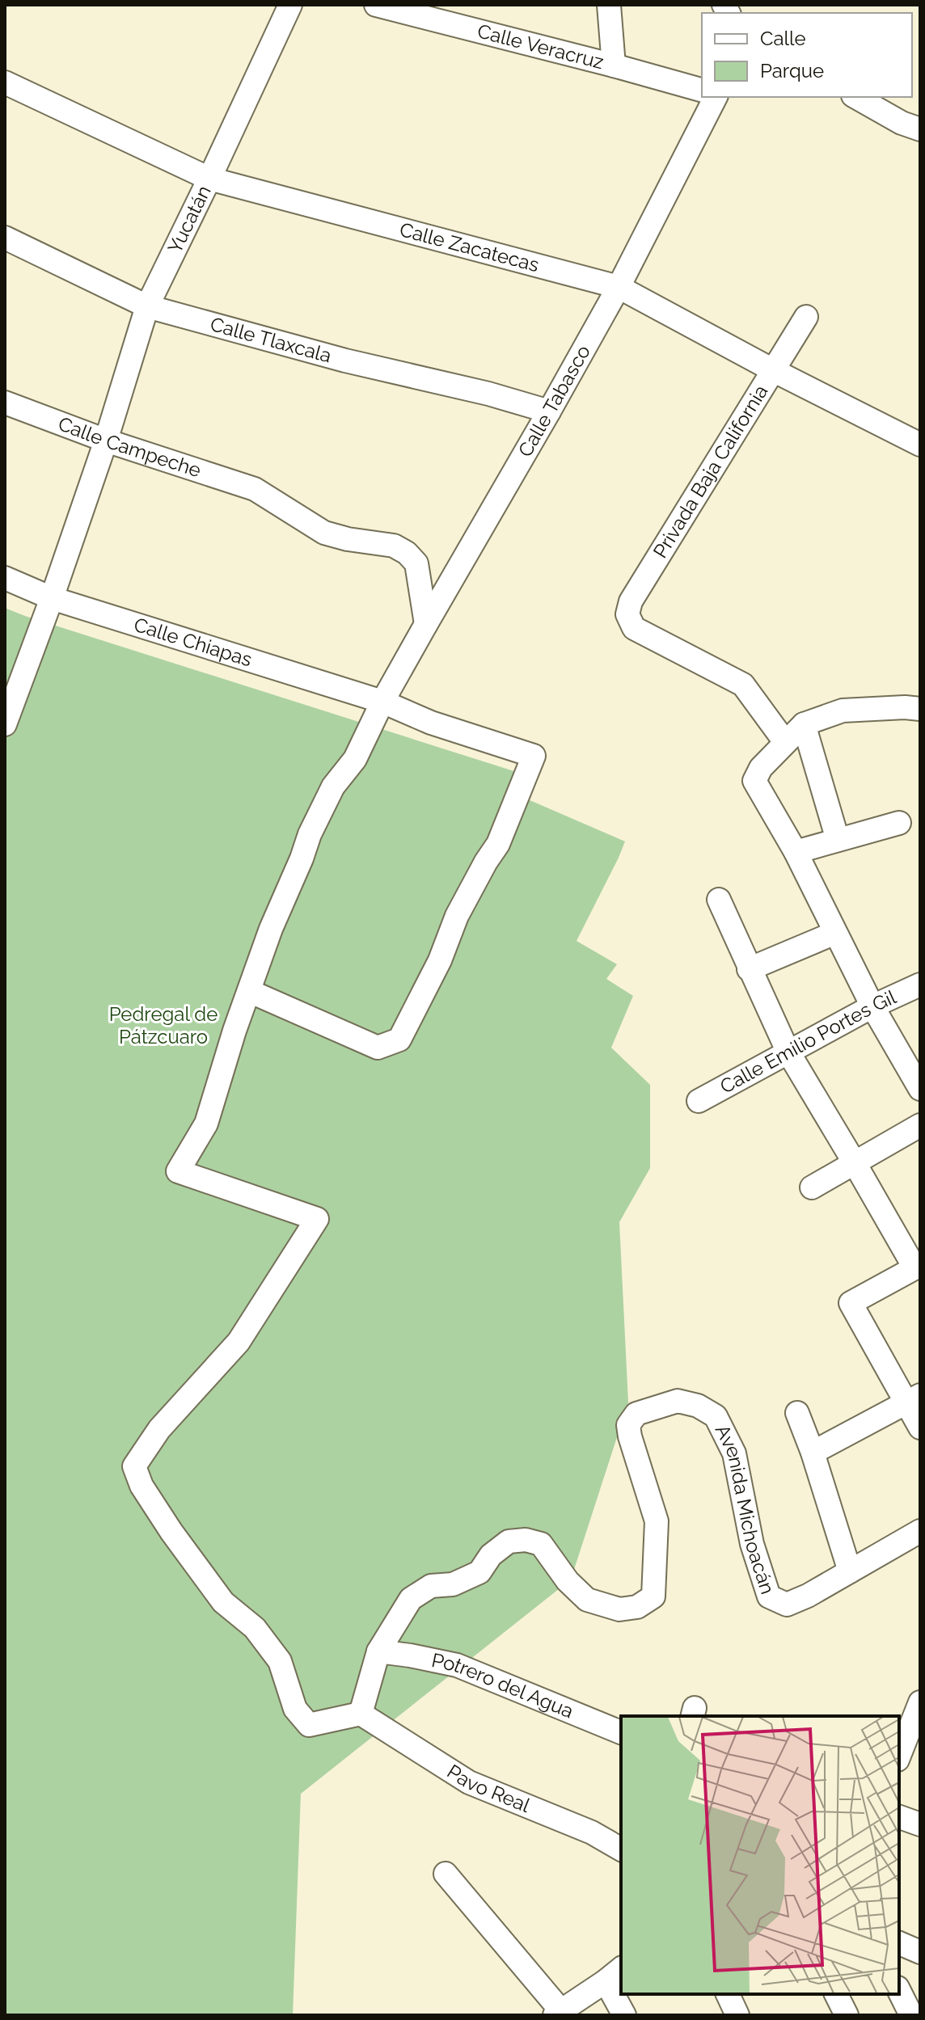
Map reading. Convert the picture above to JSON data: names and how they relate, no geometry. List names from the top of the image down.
{
  "streets": {
    "street": [
      "Calle Veracruz",
      "Yucatán",
      "Calle Zacatecas",
      "Calle Tlaxcala",
      "Calle Tabasco",
      "Calle Campeche",
      "Privada Baja California",
      "Calle Chiapas",
      "Calle Emilio Portes Gil",
      "Avenida Michoacán",
      "Potrero del Agua",
      "Pavo Real"
    ]
  },
  "crossings": [
    ["Yucatán", "Calle Zacatecas"],
    ["Yucatán", "Calle Tlaxcala"],
    ["Yucatán", "Calle Campeche"],
    ["Yucatán", "Calle Chiapas"],
    ["Calle Zacatecas", "Calle Tabasco"],
    ["Calle Zacatecas", "Privada Baja California"],
    ["Calle Tlaxcala", "Calle Tabasco"],
    ["Calle Tabasco", "Calle Campeche"],
    ["Calle Tabasco", "Calle Chiapas"],
    ["Calle Tabasco", "Pavo Real"],
    ["Avenida Michoacán", "Potrero del Agua"]
  ],
  "parks": ["Pedregal de Pátzcuaro"],
  "legend": ["Calle", "Parque"]
}
